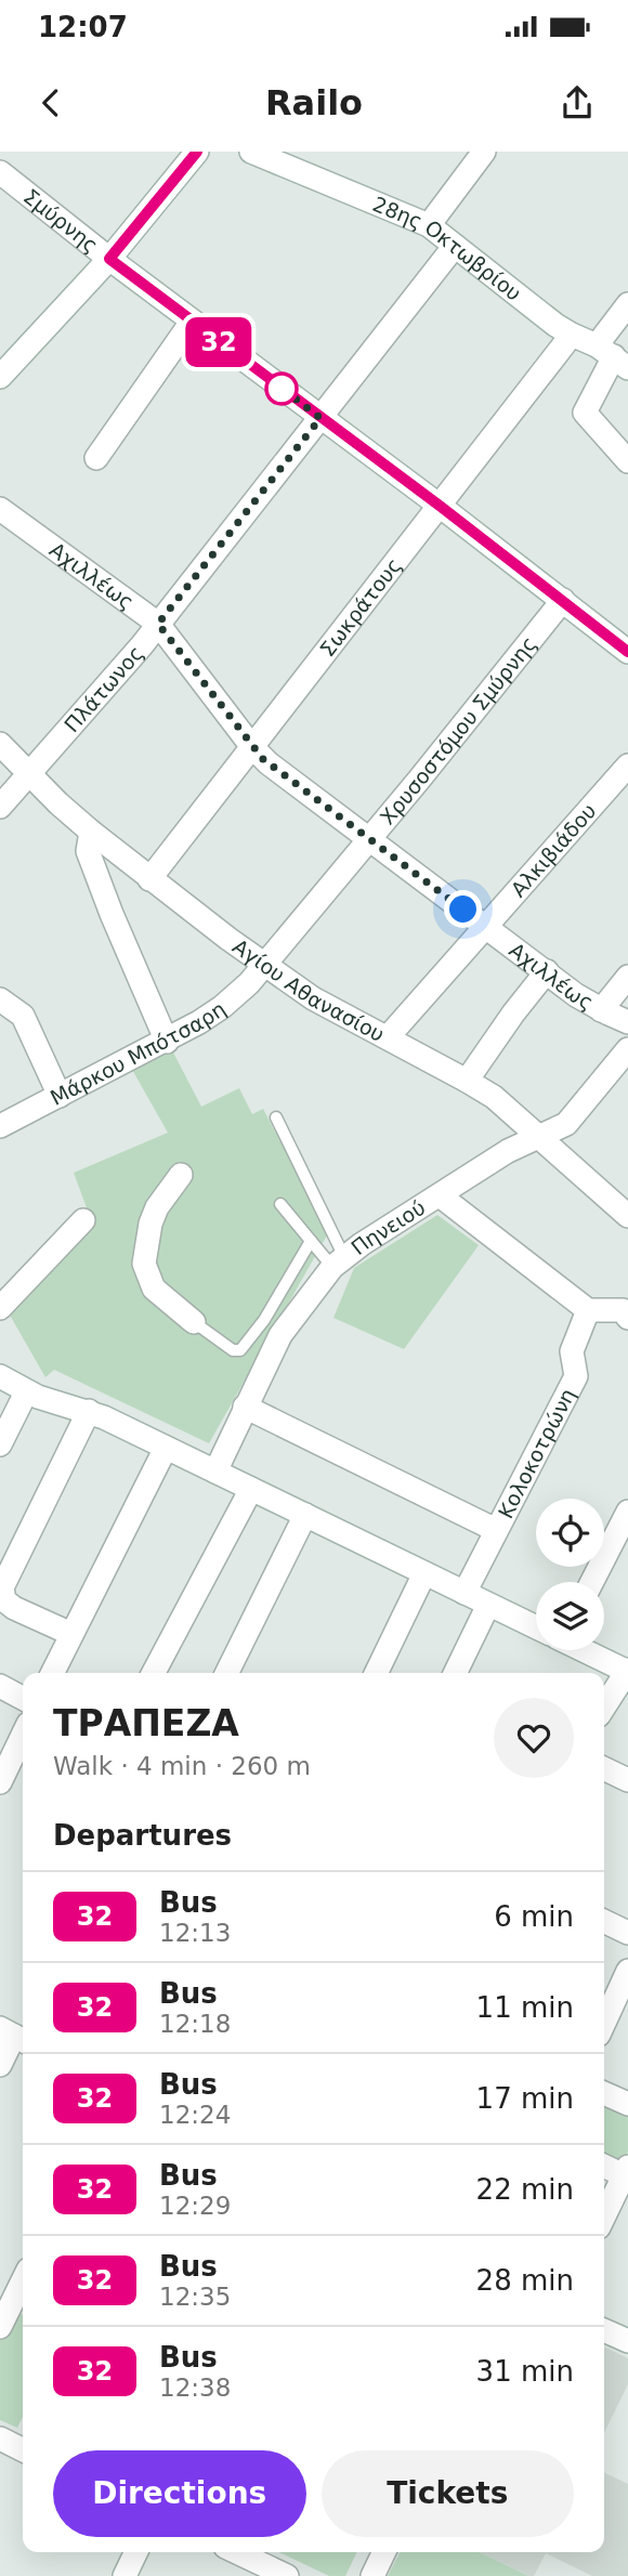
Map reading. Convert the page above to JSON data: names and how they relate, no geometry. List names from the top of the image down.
{
  "streets": {
    "street": [
      "Σμύρνης",
      "28ης Οκτωβρίου",
      "Αχιλλέως",
      "Σωκράτους",
      "Πλάτωνος",
      "Χρυσοστόμου Σμύρνης",
      "Αλκιβιάδου",
      "Αγίου Αθανασίου",
      "Μάρκου Μπότσαρη",
      "Πηνειού",
      "Κολοκοτρώνη"
    ]
  },
  "crossings": [
    ["Σμύρνης", "Σωκράτους"],
    ["Σμύρνης", "Πλάτωνος"],
    ["Σμύρνης", "Χρυσοστόμου Σμύρνης"],
    ["28ης Οκτωβρίου", "Σωκράτους"],
    ["28ης Οκτωβρίου", "Πλάτωνος"],
    ["Αχιλλέως", "Σωκράτους"],
    ["Αχιλλέως", "Πλάτωνος"],
    ["Αχιλλέως", "Χρυσοστόμου Σμύρνης"],
    ["Αχιλλέως", "Αλκιβιάδου"],
    ["Σωκράτους", "Αγίου Αθανασίου"],
    ["Πλάτωνος", "Αγίου Αθανασίου"],
    ["Χρυσοστόμου Σμύρνης", "Αγίου Αθανασίου"],
    ["Χρυσοστόμου Σμύρνης", "Μάρκου Μπότσαρη"],
    ["Αλκιβιάδου", "Αγίου Αθανασίου"],
    ["Αγίου Αθανασίου", "Μάρκου Μπότσαρη"],
    ["Αγίου Αθανασίου", "Πηνειού"]
  ],
  "lines": ["bus line 32"],
  "page": {
    "status": "12:07",
    "header": "Railo",
    "on_map": "32",
    "heading": [
      ["ΤΡΑΠΕΖΑ", "Walk · 4 min · 260 m"],
      "Departures"
    ],
    "list": [
      {
        "mark": "32",
        "name": "Bus",
        "note": "12:13",
        "value": "6 min"
      },
      {
        "mark": "32",
        "name": "Bus",
        "note": "12:18",
        "value": "11 min"
      },
      {
        "mark": "32",
        "name": "Bus",
        "note": "12:24",
        "value": "17 min"
      },
      {
        "mark": "32",
        "name": "Bus",
        "note": "12:29",
        "value": "22 min"
      },
      {
        "mark": "32",
        "name": "Bus",
        "note": "12:35",
        "value": "28 min"
      },
      {
        "mark": "32",
        "name": "Bus",
        "note": "12:38",
        "value": "31 min"
      }
    ],
    "buttons": ["Directions", "Tickets"]
  }
}
